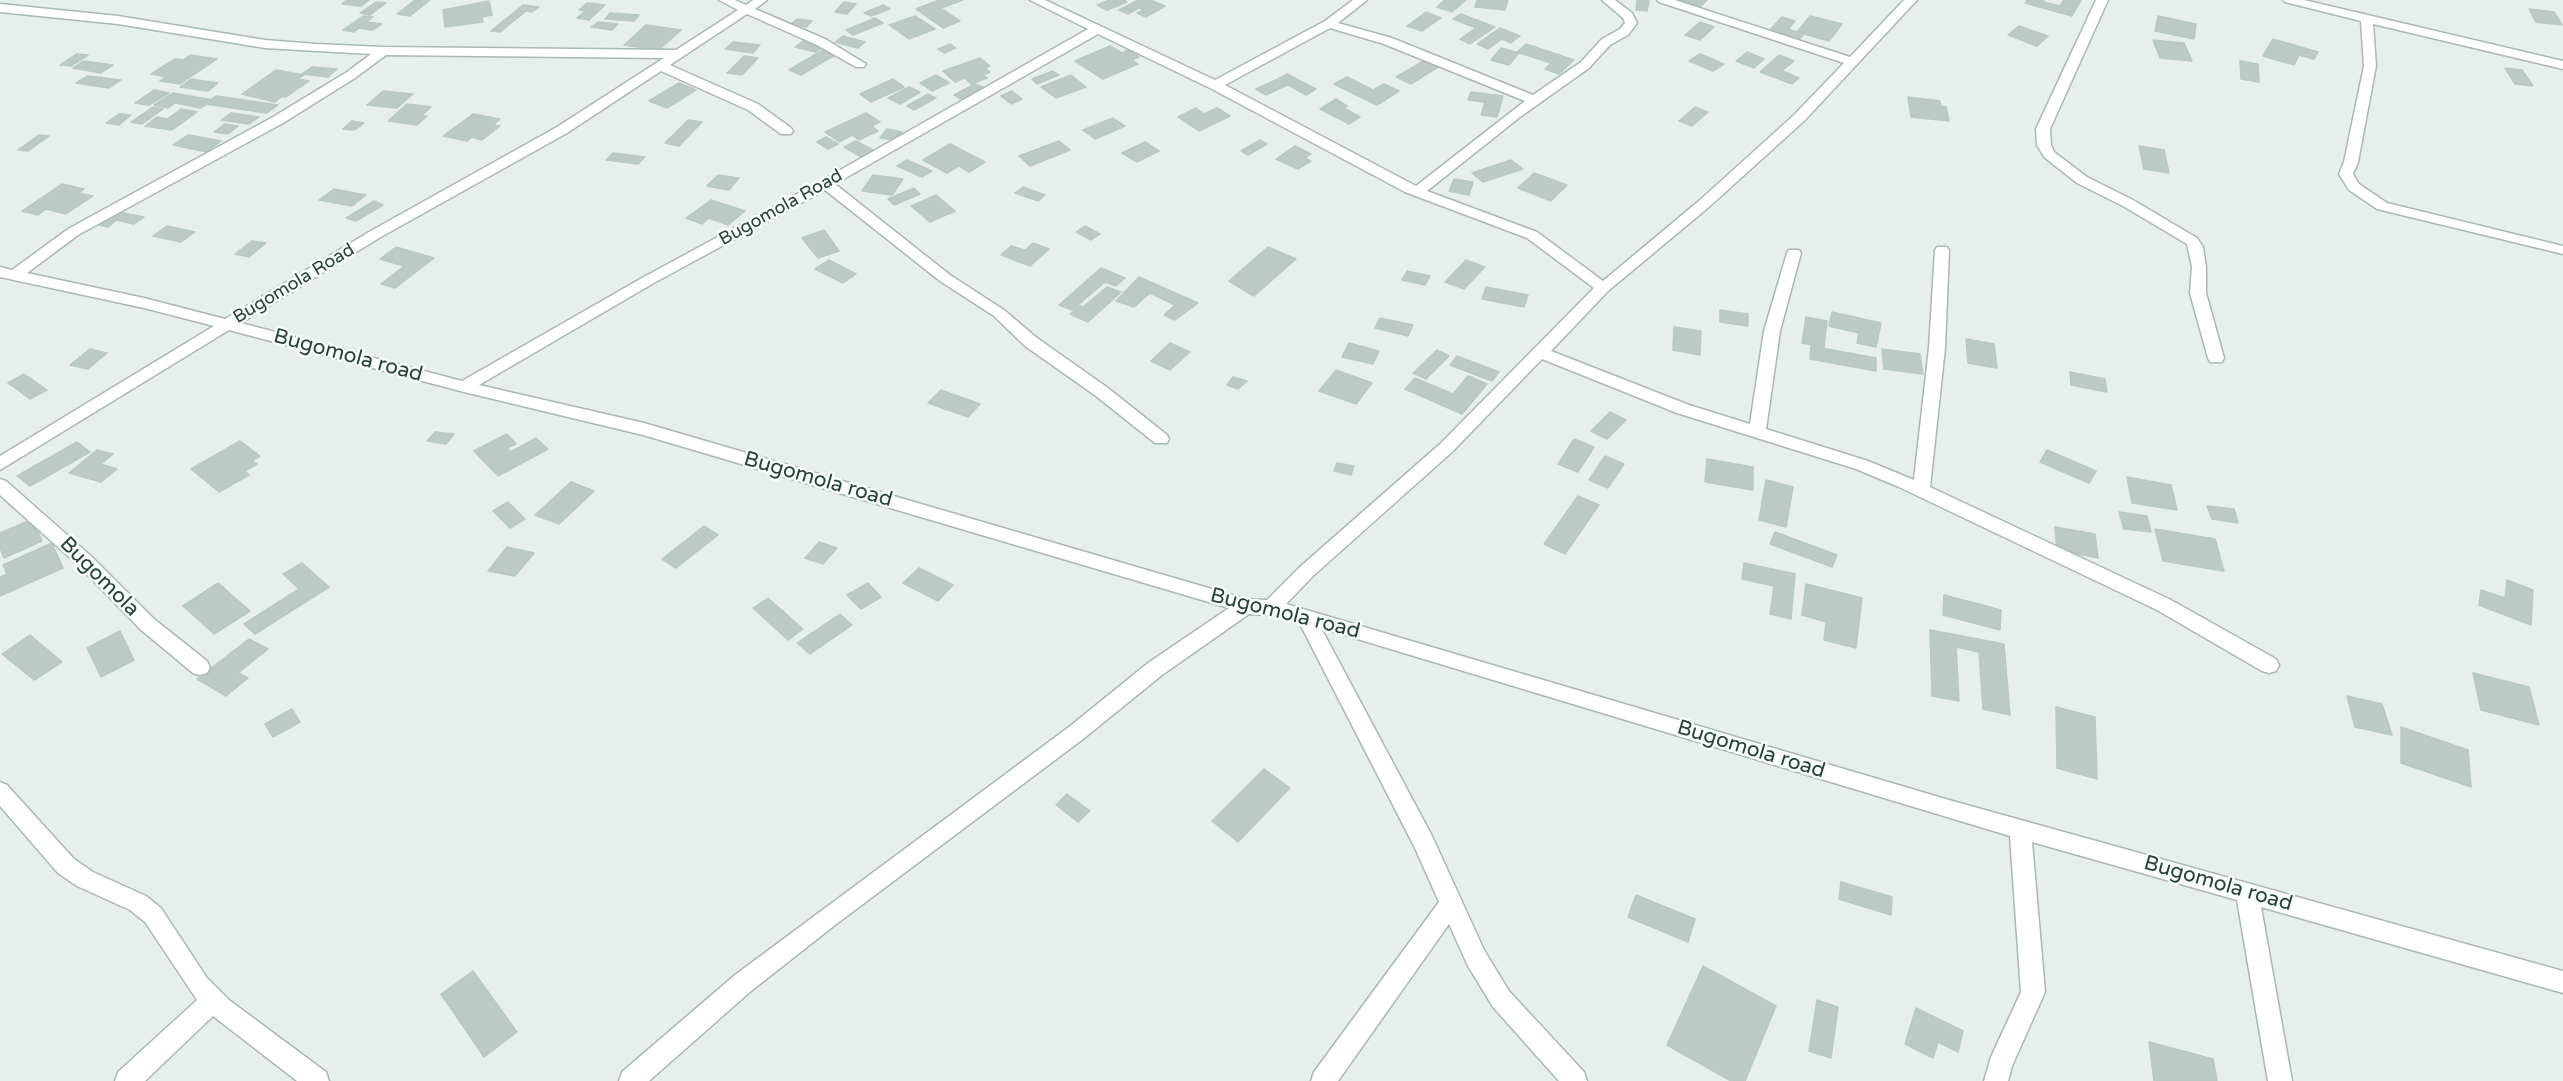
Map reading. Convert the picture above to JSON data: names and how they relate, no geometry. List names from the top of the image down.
{
  "streets": {
    "street": ["Bugomola Road", "Bugomola road", "Bugomola"]
  },
  "crossings": [
    ["Bugomola Road", "Bugomola road"]
  ]
}
